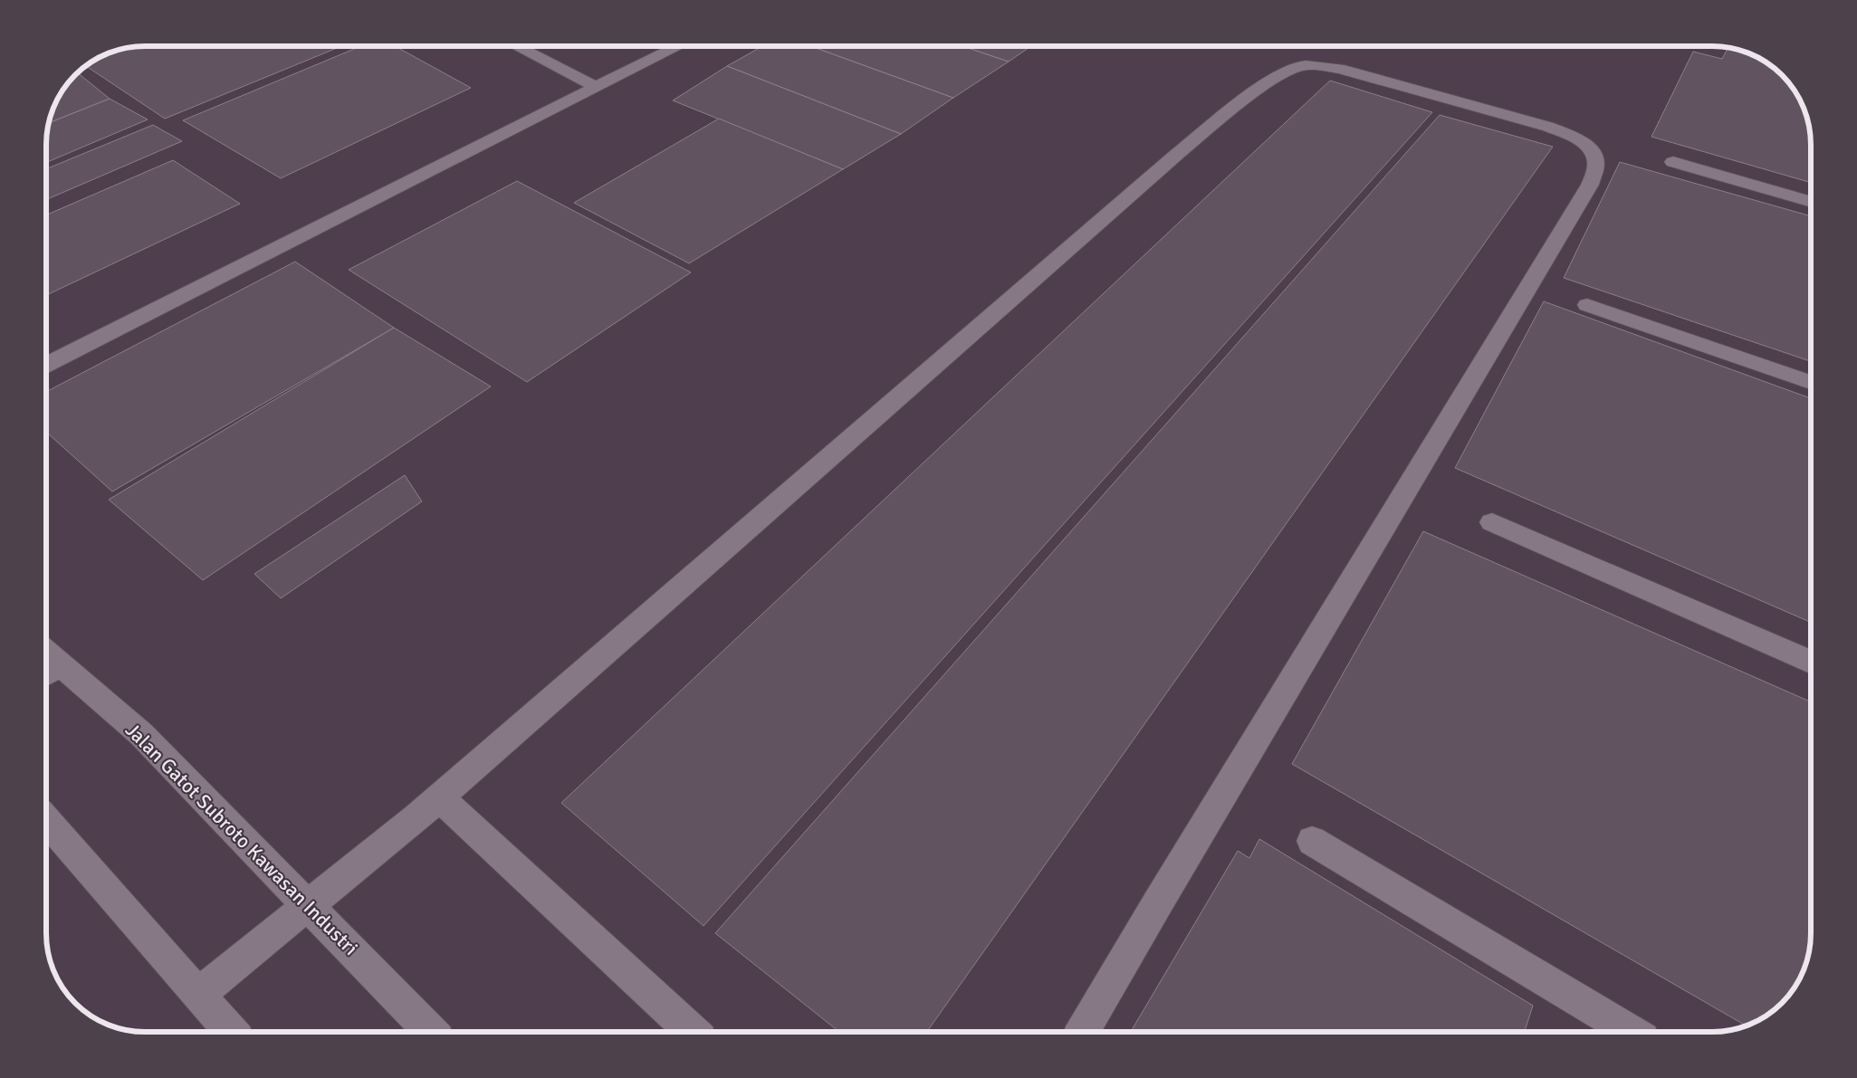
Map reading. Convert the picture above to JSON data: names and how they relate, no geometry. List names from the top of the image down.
{
  "streets": {
    "street": ["Jalan Gatot Subroto Kawasan Industri"]
  }
}
